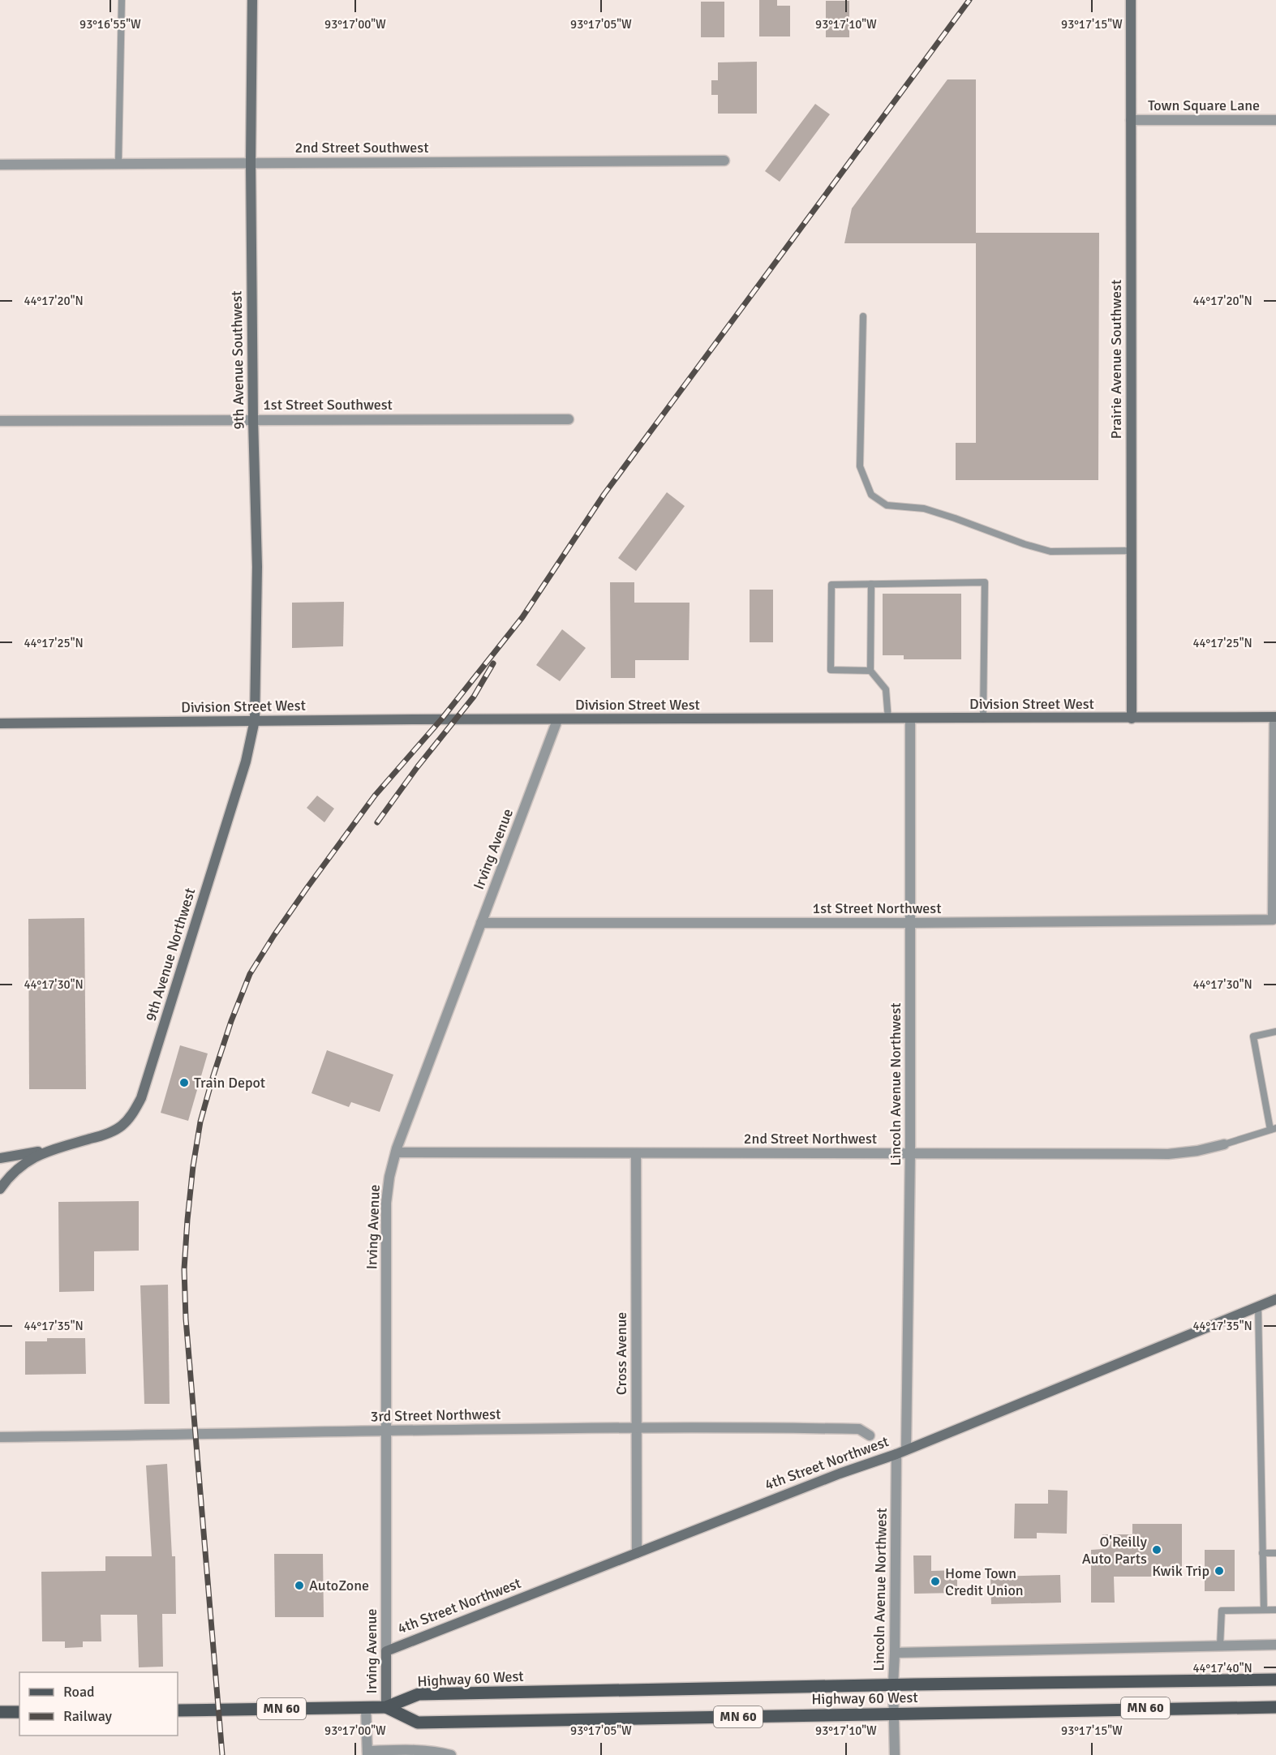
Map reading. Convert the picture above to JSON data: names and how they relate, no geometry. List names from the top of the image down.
{
  "streets": {
    "main road": ["Highway 60 West", "MN 60"],
    "street": [
      "Town Square Lane",
      "2nd Street Southwest",
      "Prairie Avenue Southwest",
      "9th Avenue Southwest",
      "1st Street Southwest",
      "Division Street West",
      "Irving Avenue",
      "1st Street Northwest",
      "9th Avenue Northwest",
      "Lincoln Avenue Northwest",
      "2nd Street Northwest",
      "Cross Avenue",
      "3rd Street Northwest",
      "4th Street Northwest"
    ]
  },
  "crossings": [
    ["Town Square Lane", "Prairie Avenue Southwest"],
    ["2nd Street Southwest", "9th Avenue Southwest"],
    ["Prairie Avenue Southwest", "Division Street West"],
    ["9th Avenue Southwest", "1st Street Southwest"],
    ["9th Avenue Southwest", "Division Street West"],
    ["9th Avenue Southwest", "9th Avenue Northwest"],
    ["Division Street West", "Irving Avenue"],
    ["Division Street West", "1st Street Northwest"],
    ["Division Street West", "9th Avenue Northwest"],
    ["Division Street West", "Lincoln Avenue Northwest"],
    ["Irving Avenue", "1st Street Northwest"],
    ["Irving Avenue", "2nd Street Northwest"],
    ["Irving Avenue", "3rd Street Northwest"],
    ["Irving Avenue", "4th Street Northwest"],
    ["Irving Avenue", "Highway 60 West"],
    ["Irving Avenue", "MN 60"],
    ["1st Street Northwest", "Lincoln Avenue Northwest"],
    ["Lincoln Avenue Northwest", "2nd Street Northwest"],
    ["Lincoln Avenue Northwest", "4th Street Northwest"],
    ["Lincoln Avenue Northwest", "Highway 60 West"],
    ["2nd Street Northwest", "Cross Avenue"],
    ["Cross Avenue", "3rd Street Northwest"],
    ["Cross Avenue", "4th Street Northwest"],
    ["Highway 60 West", "MN 60"]
  ],
  "places": [
    "Train Depot",
    "O'Reilly Auto Parts",
    "Kwik Trip",
    "Home Town Credit Union",
    "AutoZone"
  ],
  "legend": ["Road", "Railway"],
  "coordinates": [
    "93°16'55\"W",
    "93°17'00\"W",
    "93°17'05\"W",
    "93°17'10\"W",
    "93°17'15\"W",
    "44°17'20\"N",
    "44°17'25\"N",
    "44°17'30\"N",
    "44°17'35\"N",
    "44°17'40\"N"
  ]
}
